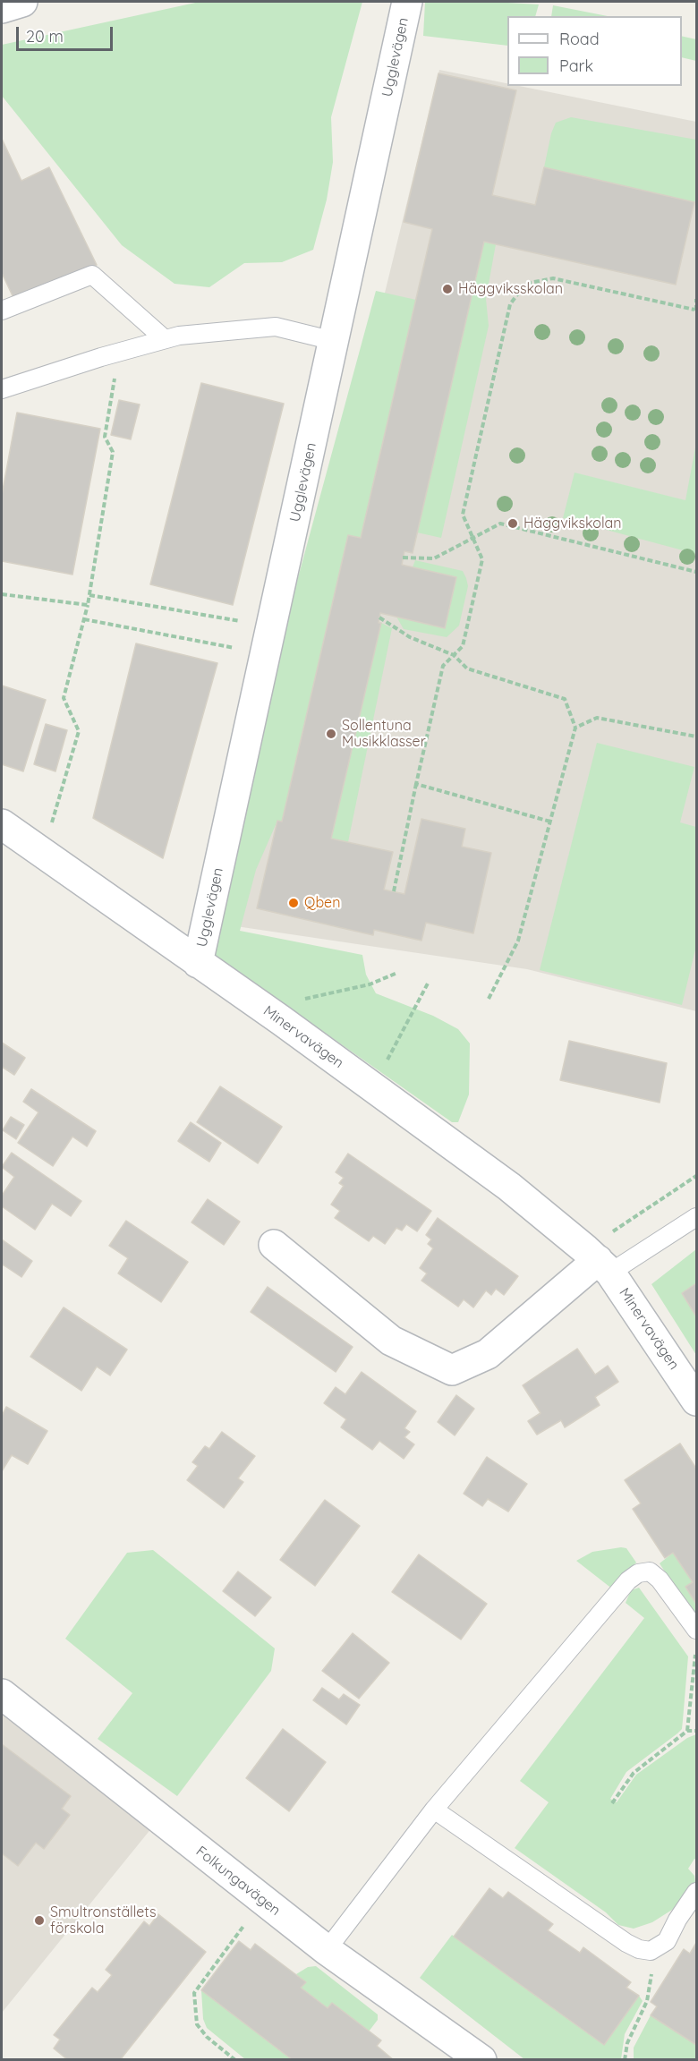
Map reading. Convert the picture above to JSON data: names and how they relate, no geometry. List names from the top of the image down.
{
  "streets": {
    "street": ["Ugglevägen", "Minervavägen", "Folkungavägen"]
  },
  "crossings": [
    ["Ugglevägen", "Minervavägen"]
  ],
  "places": [
    "Häggviksskolan",
    "Häggvikskolan",
    "Sollentuna Musikklasser",
    "Qben",
    "Smultronställets förskola"
  ],
  "legend": ["Road", "Park"],
  "scale_bar": "20 m"
}
